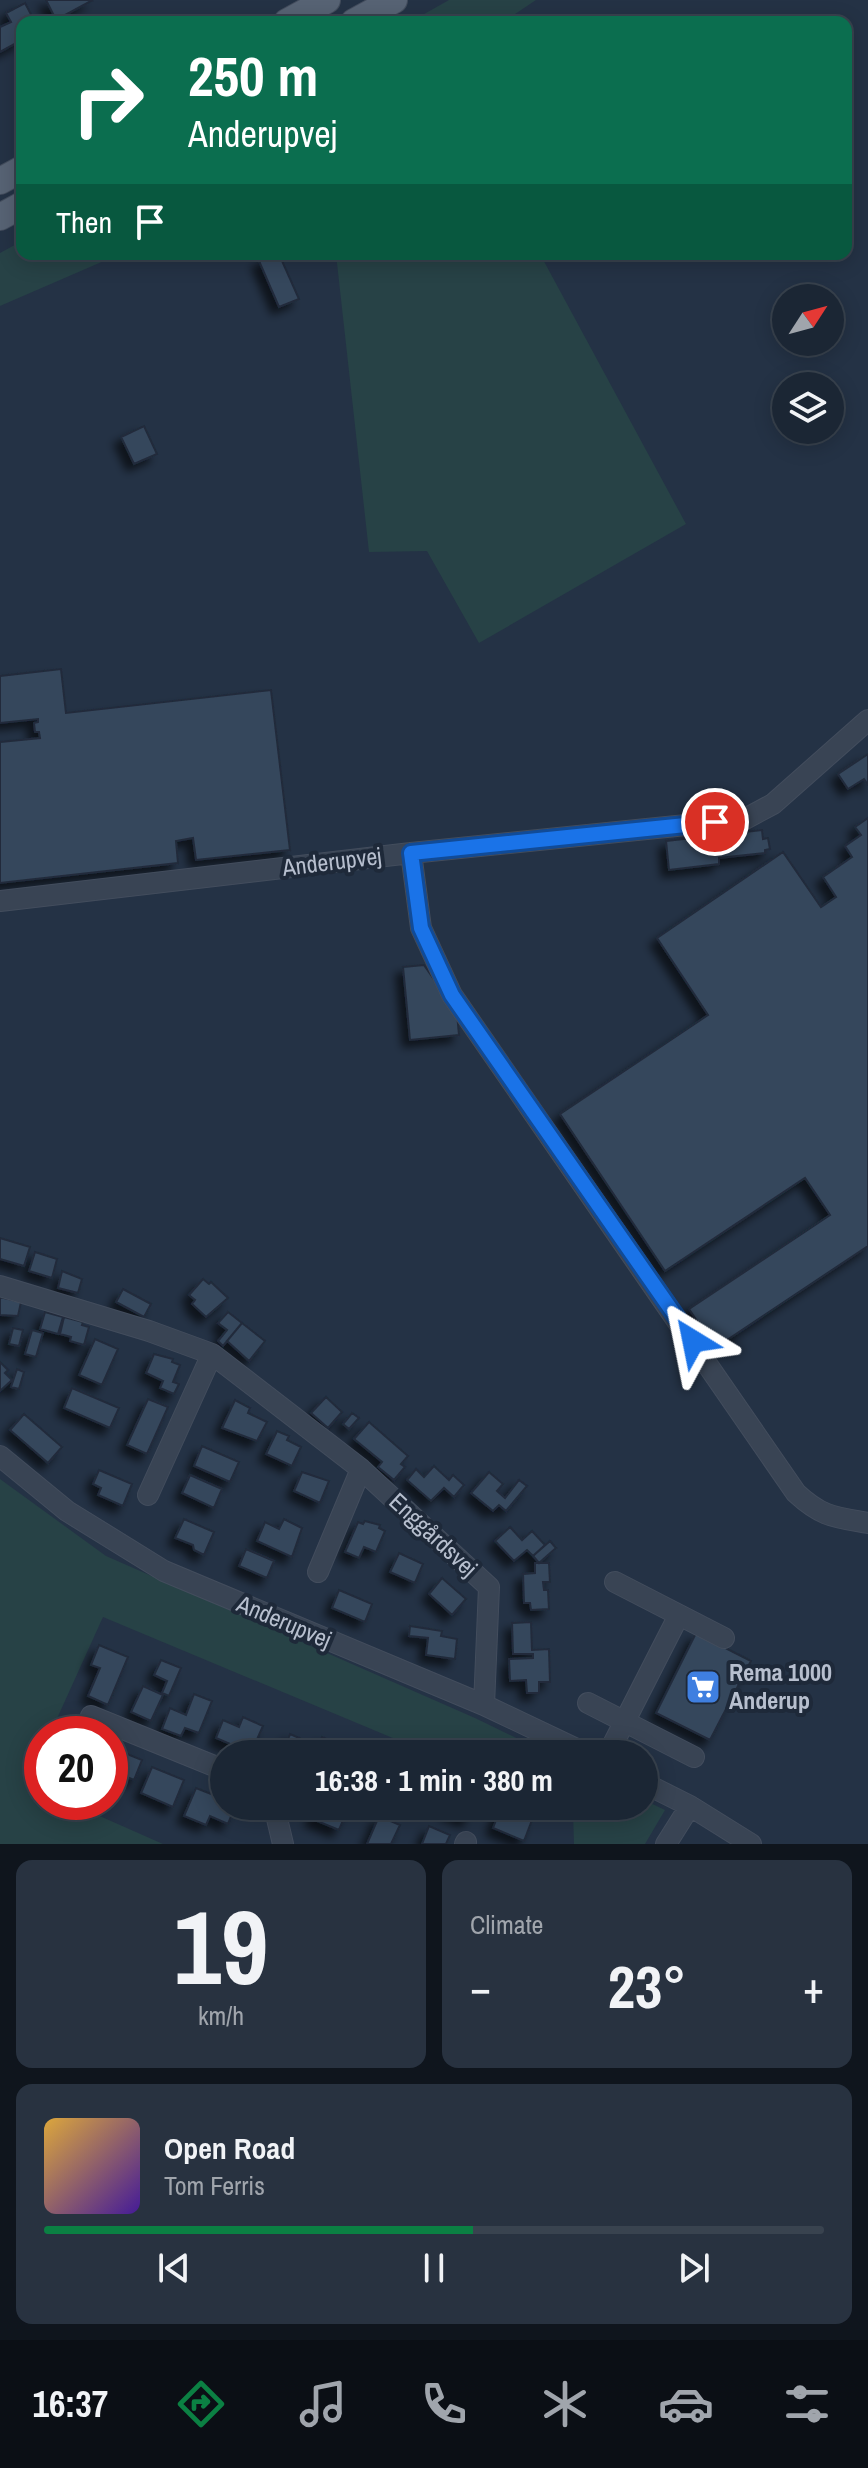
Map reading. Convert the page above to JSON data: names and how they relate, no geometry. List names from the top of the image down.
{
  "streets": {
    "street": ["Anderupvej", "Enggårdsvej"]
  },
  "crossings": [
    ["Anderupvej", "Enggårdsvej"]
  ],
  "places": {
    "supermarket": ["Rema 1000 Anderup"]
  },
  "north": "top right",
  "page": {
    "turn": ["250 m", "Anderupvej"],
    "then": "Then",
    "limit": "20",
    "trip": "16:38 · 1 min · 380 m",
    "tile": [
      ["19", "km/h"],
      "Climate"
    ],
    "heat": ["−", "23°", "+"],
    "song": ["Open Road", "Tom Ferris"],
    "tabs": "16:37"
  }
}
